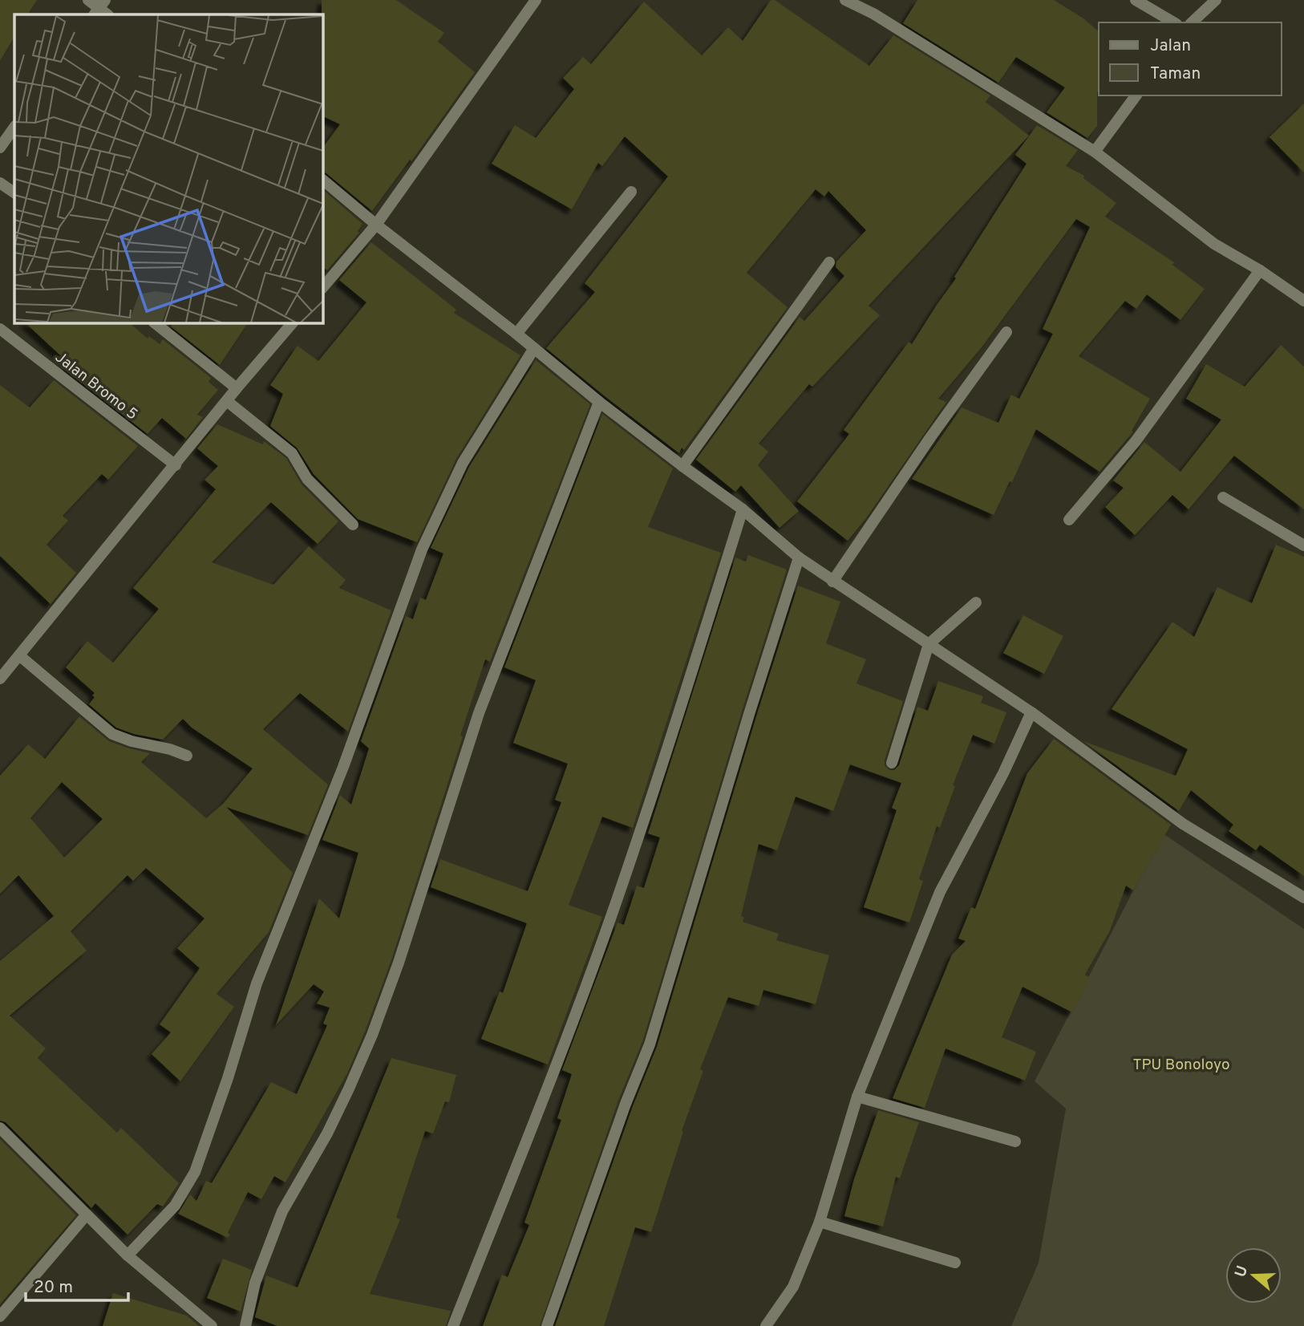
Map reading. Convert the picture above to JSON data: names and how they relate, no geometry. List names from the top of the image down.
{
  "streets": {
    "street": ["Jalan Bromo 5"]
  },
  "parks": ["TPU Bonoloyo"],
  "legend": ["Jalan", "Taman"],
  "scale_bar": "20 m",
  "north": "left"
}
